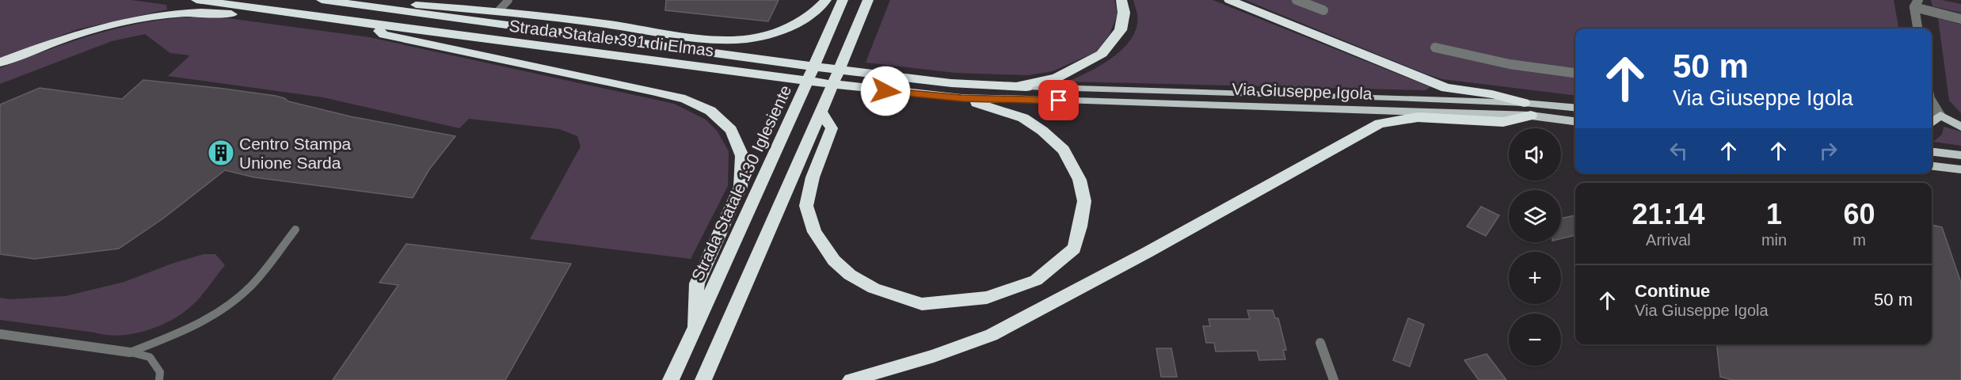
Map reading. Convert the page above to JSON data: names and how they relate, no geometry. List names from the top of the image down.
{
  "streets": {
    "highway": ["Strada Statale 391 di Elmas", "Strada Statale 130 Iglesiente"],
    "main road": ["Via Giuseppe Igola"]
  },
  "crossings": [
    ["Strada Statale 391 di Elmas", "Via Giuseppe Igola"]
  ],
  "places": {
    "building": ["Centro Stampa Unione Sarda"]
  },
  "page": {
    "turn": ["50 m", "Via Giuseppe Igola"],
    "map_buttons": ["+", "−"],
    "eta": [
      "21:14",
      "Arrival",
      "1",
      "min",
      "60",
      "m"
    ],
    "list": [
      {
        "name": "Continue",
        "note": "Via Giuseppe Igola",
        "value": "50 m"
      }
    ]
  }
}
